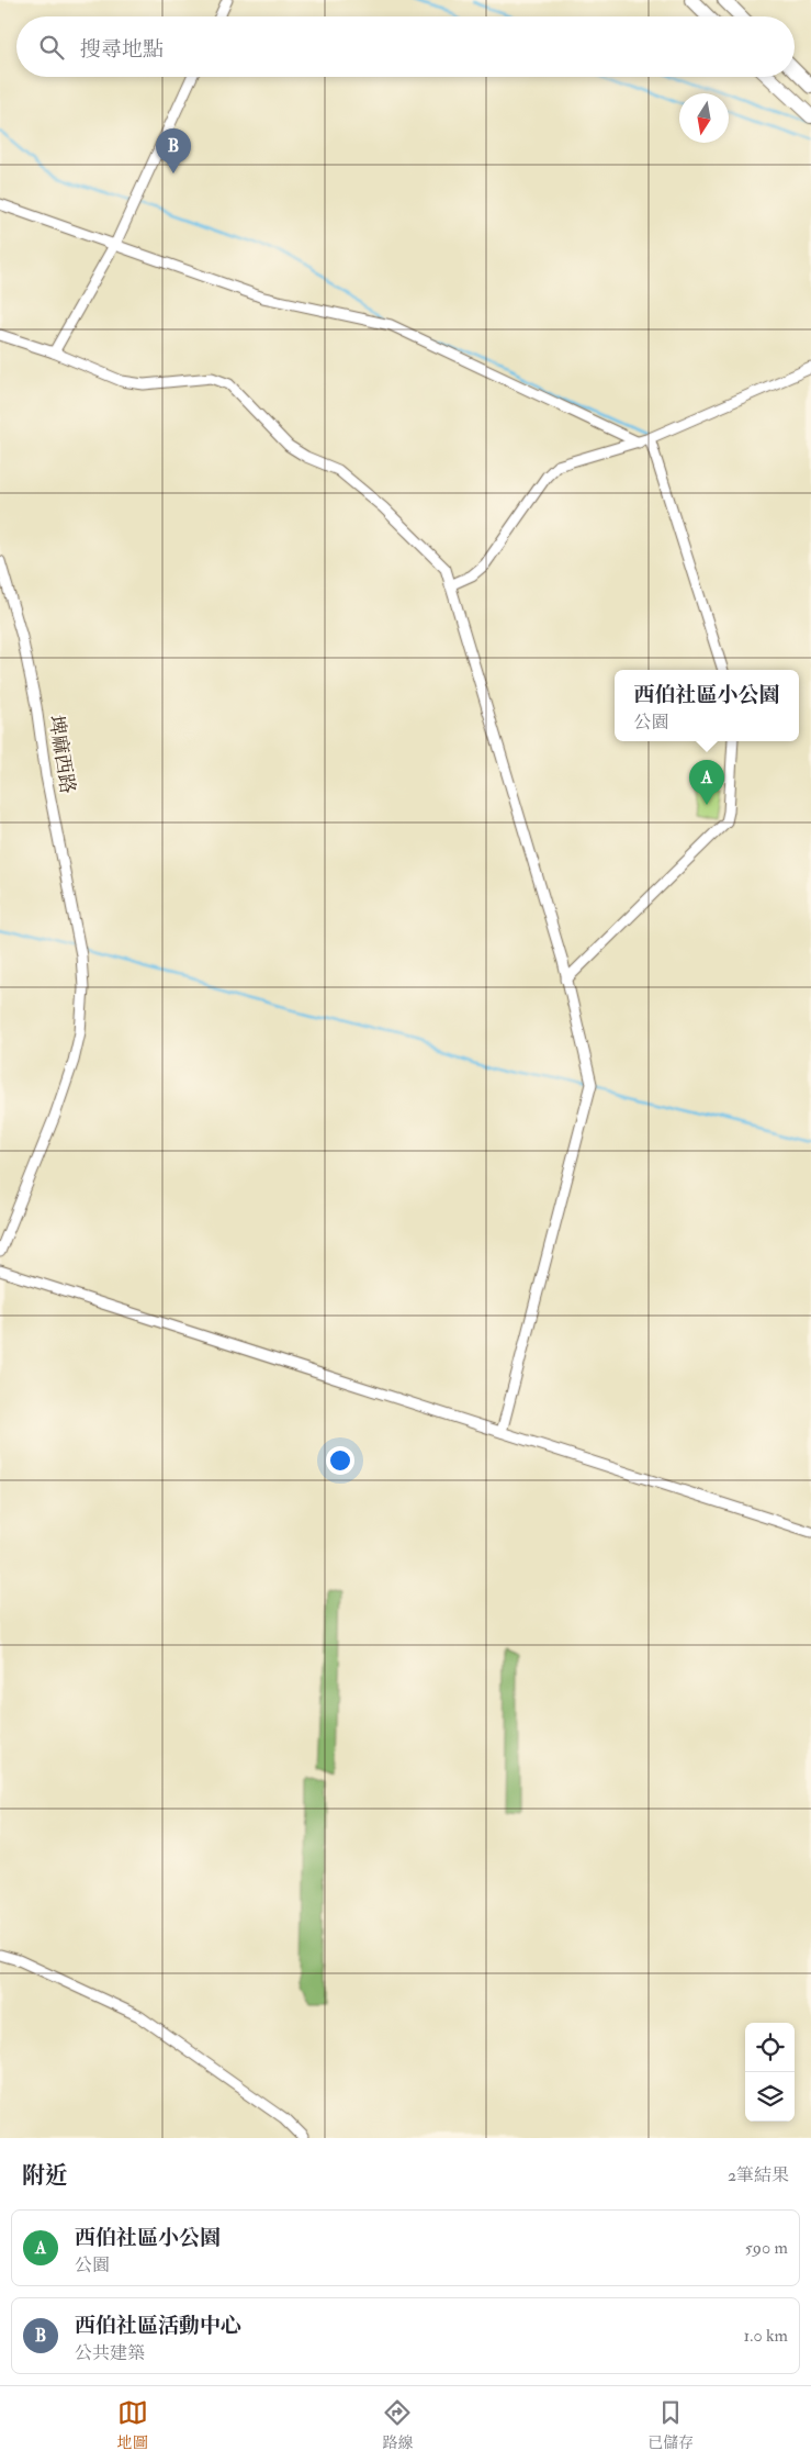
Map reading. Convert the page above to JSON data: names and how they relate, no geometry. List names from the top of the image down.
{
  "streets": {
    "street": ["埤麻西路"]
  },
  "north": "bottom",
  "page": {
    "search": "搜尋地點",
    "pins": ["B", "A"],
    "popup": ["西伯社區小公園", "公園"],
    "heading": ["附近", "2筆結果"],
    "list": [
      {
        "mark": "A",
        "name": "西伯社區小公園",
        "note": "公園",
        "value": "590 m"
      },
      {
        "mark": "B",
        "name": "西伯社區活動中心",
        "note": "公共建築",
        "value": "1.0 km"
      }
    ],
    "nav": ["地圖", "路線", "已儲存"]
  }
}
